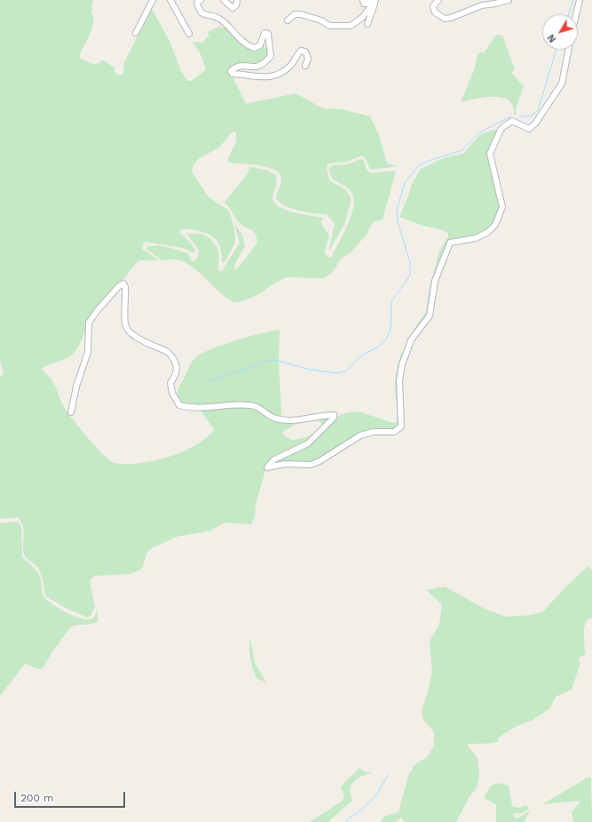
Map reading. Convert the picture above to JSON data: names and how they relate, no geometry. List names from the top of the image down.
{
  "scale_bar": "200 m",
  "north": "bottom left"
}
